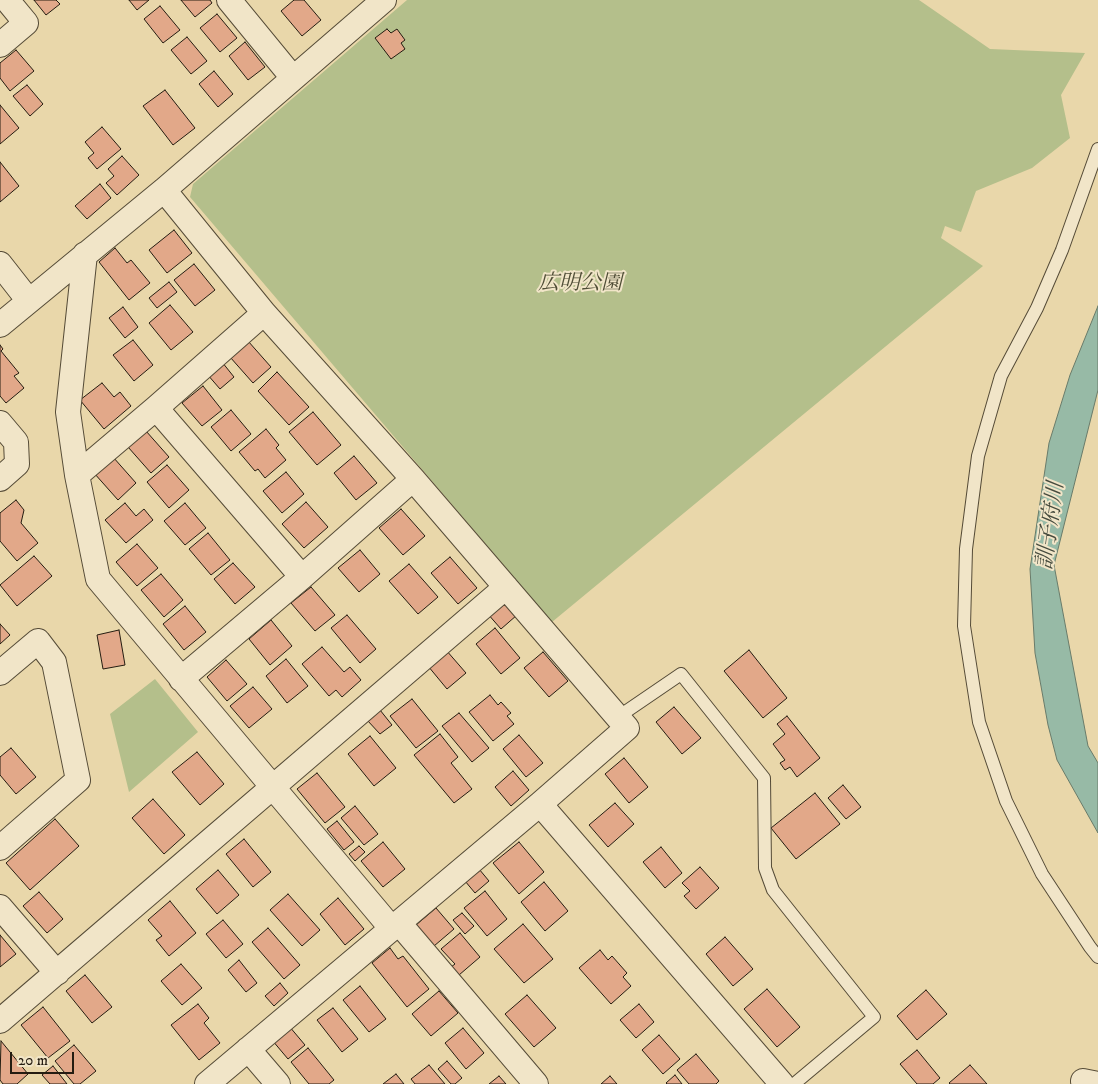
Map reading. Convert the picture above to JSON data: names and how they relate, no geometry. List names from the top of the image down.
{
  "water": ["訓子府川"],
  "parks": ["広明公園"],
  "scale_bar": "20 m"
}
